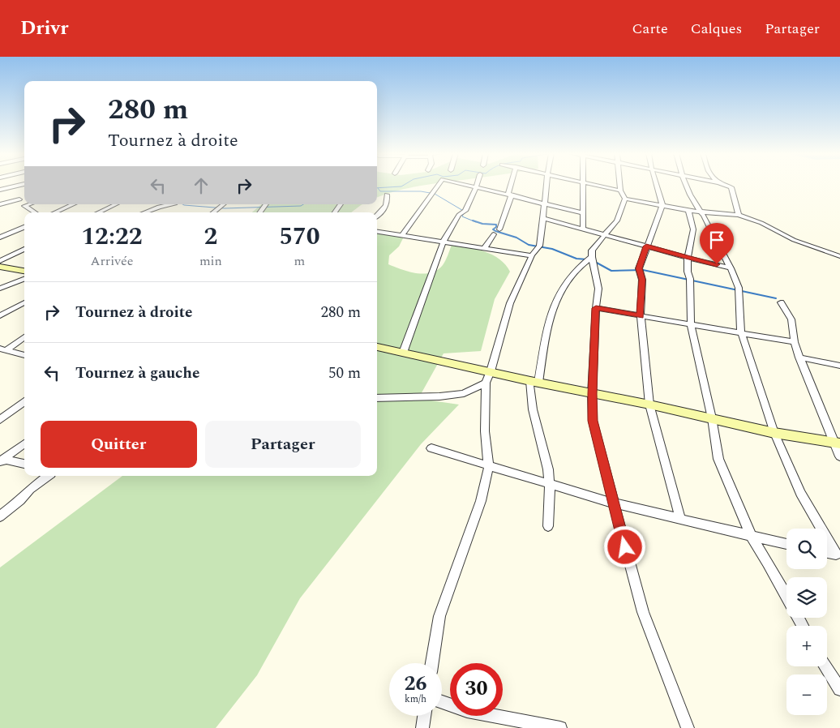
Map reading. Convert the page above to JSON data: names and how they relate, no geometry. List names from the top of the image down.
{
  "page": {
    "header": "Drivr",
    "nav": ["Carte", "Calques", "Partager"],
    "turn": ["280 m", "Tournez à droite"],
    "eta": [
      "12:22",
      "Arrivée",
      "2",
      "min",
      "570",
      "m"
    ],
    "list": [
      {
        "name": "Tournez à droite",
        "value": "280 m"
      },
      {
        "name": "Tournez à gauche",
        "value": "50 m"
      }
    ],
    "buttons": ["Quitter", "Partager"],
    "map_buttons": ["+", "−"],
    "speed": "26 km/h",
    "limit": "30"
  }
}
